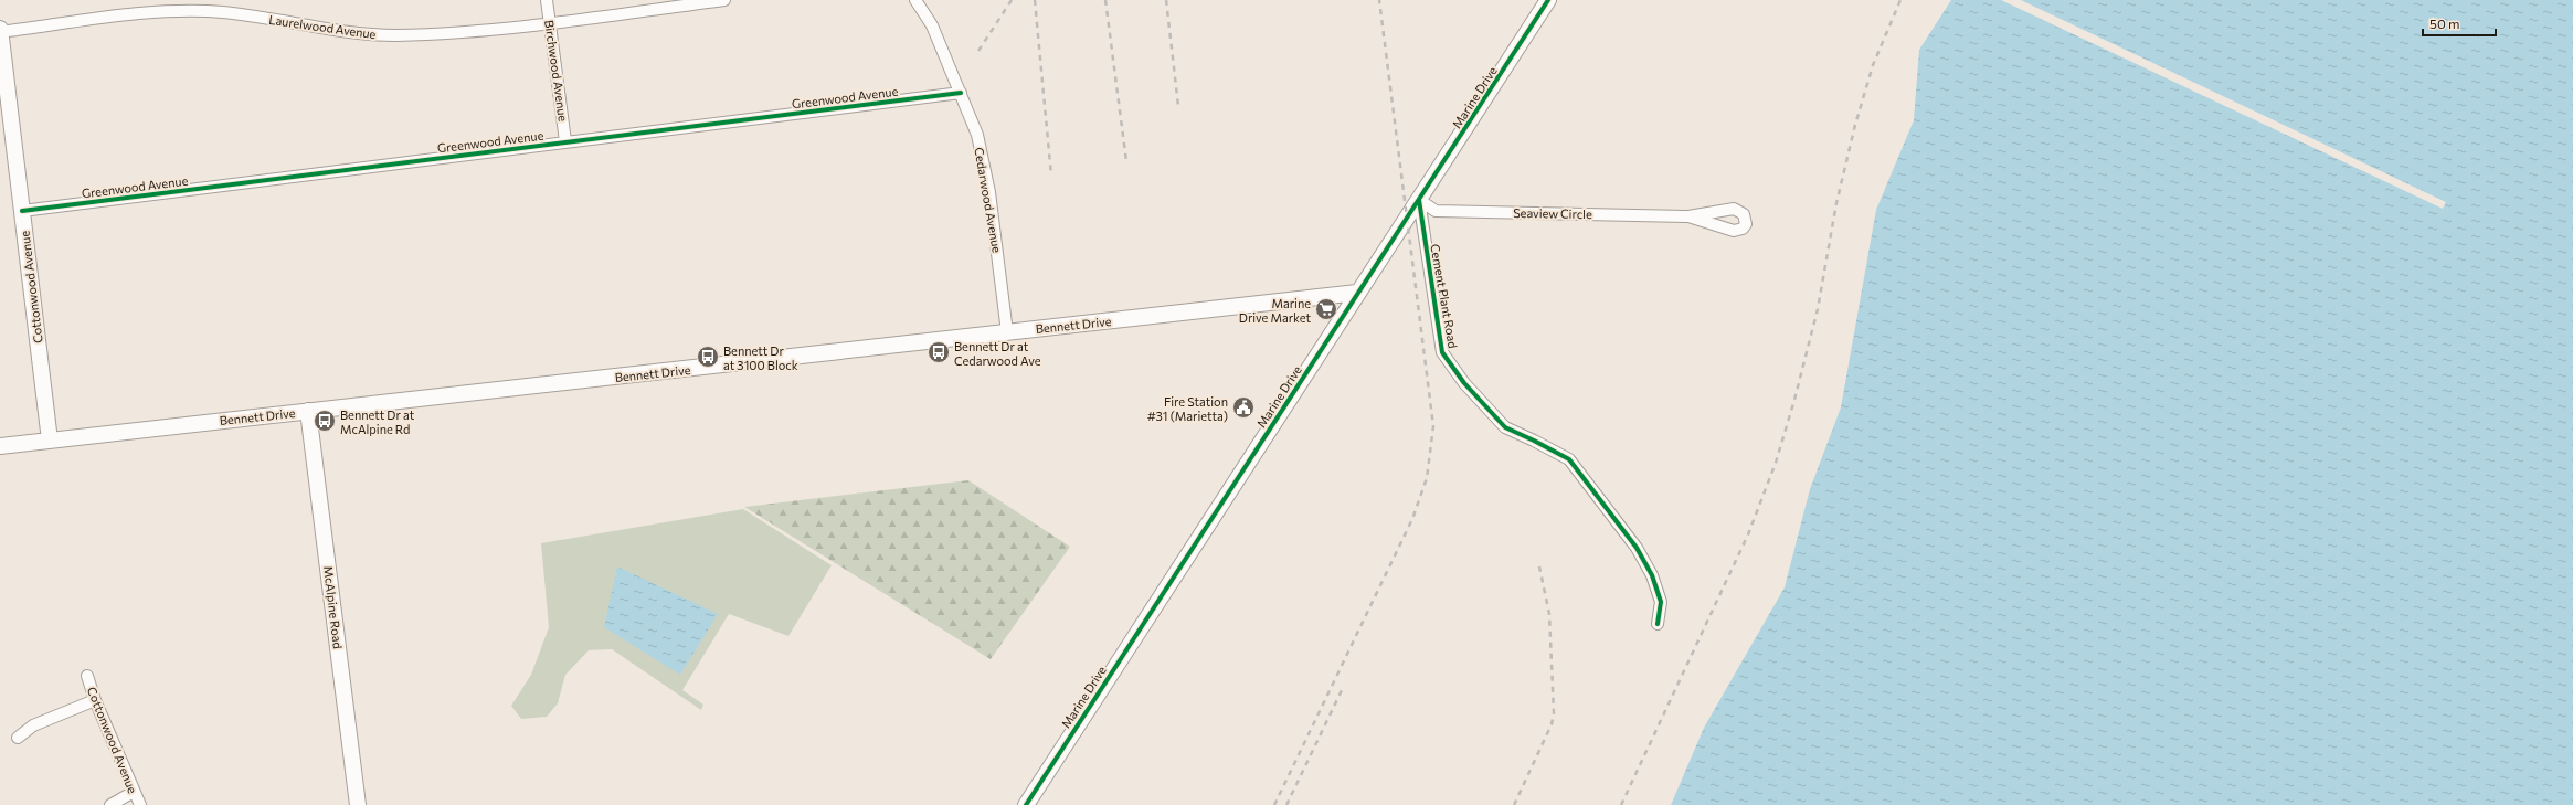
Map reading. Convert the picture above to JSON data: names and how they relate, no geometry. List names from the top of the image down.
{
  "streets": {
    "main road": [
      "Marine Drive",
      "Cottonwood Avenue",
      "Bennett Drive",
      "McAlpine Road"
    ],
    "street": [
      "Laurelwood Avenue",
      "Birchwood Avenue",
      "Greenwood Avenue",
      "Cedarwood Avenue",
      "Seaview Circle",
      "Cement Plant Road"
    ]
  },
  "crossings": [
    ["Laurelwood Avenue", "Birchwood Avenue"],
    ["Laurelwood Avenue", "Cottonwood Avenue"],
    ["Birchwood Avenue", "Greenwood Avenue"],
    ["Greenwood Avenue", "Cedarwood Avenue"],
    ["Greenwood Avenue", "Cottonwood Avenue"],
    ["Marine Drive", "Seaview Circle"],
    ["Marine Drive", "Cement Plant Road"],
    ["Marine Drive", "Bennett Drive"],
    ["Cedarwood Avenue", "Bennett Drive"],
    ["Seaview Circle", "Cement Plant Road"],
    ["Cottonwood Avenue", "Bennett Drive"],
    ["Bennett Drive", "McAlpine Road"]
  ],
  "places": {
    "supermarket": ["Marine Drive Market"],
    "bus stop": ["Bennett Dr at Cedarwood Ave", "Bennett Dr at 3100 Block", "Bennett Dr at McAlpine Rd"],
    "public building": ["Fire Station #31 (Marietta)"]
  },
  "scale_bar": "50 m"
}
